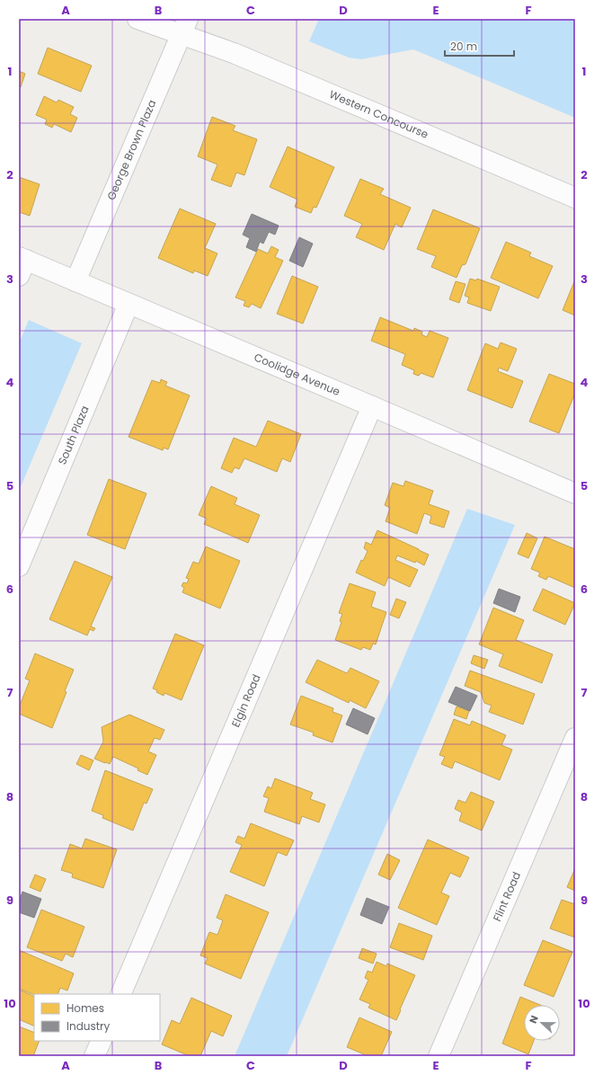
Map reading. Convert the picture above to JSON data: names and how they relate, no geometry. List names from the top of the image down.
{
  "streets": {
    "street": [
      "Western Concourse",
      "George Brown Plaza",
      "Coolidge Avenue",
      "South Plaza",
      "Elgin Road",
      "Flint Road"
    ]
  },
  "crossings": [
    ["Western Concourse", "George Brown Plaza"],
    ["George Brown Plaza", "Coolidge Avenue"],
    ["Coolidge Avenue", "South Plaza"],
    ["Coolidge Avenue", "Elgin Road"]
  ],
  "legend": ["Homes", "Industry"],
  "scale_bar": "20 m",
  "north": "left",
  "grid": {
    "columns": [
      "A",
      "B",
      "C",
      "D",
      "E",
      "F"
    ],
    "rows": [
      "1",
      "2",
      "3",
      "4",
      "5",
      "6",
      "7",
      "8",
      "9",
      "10"
    ]
  }
}
